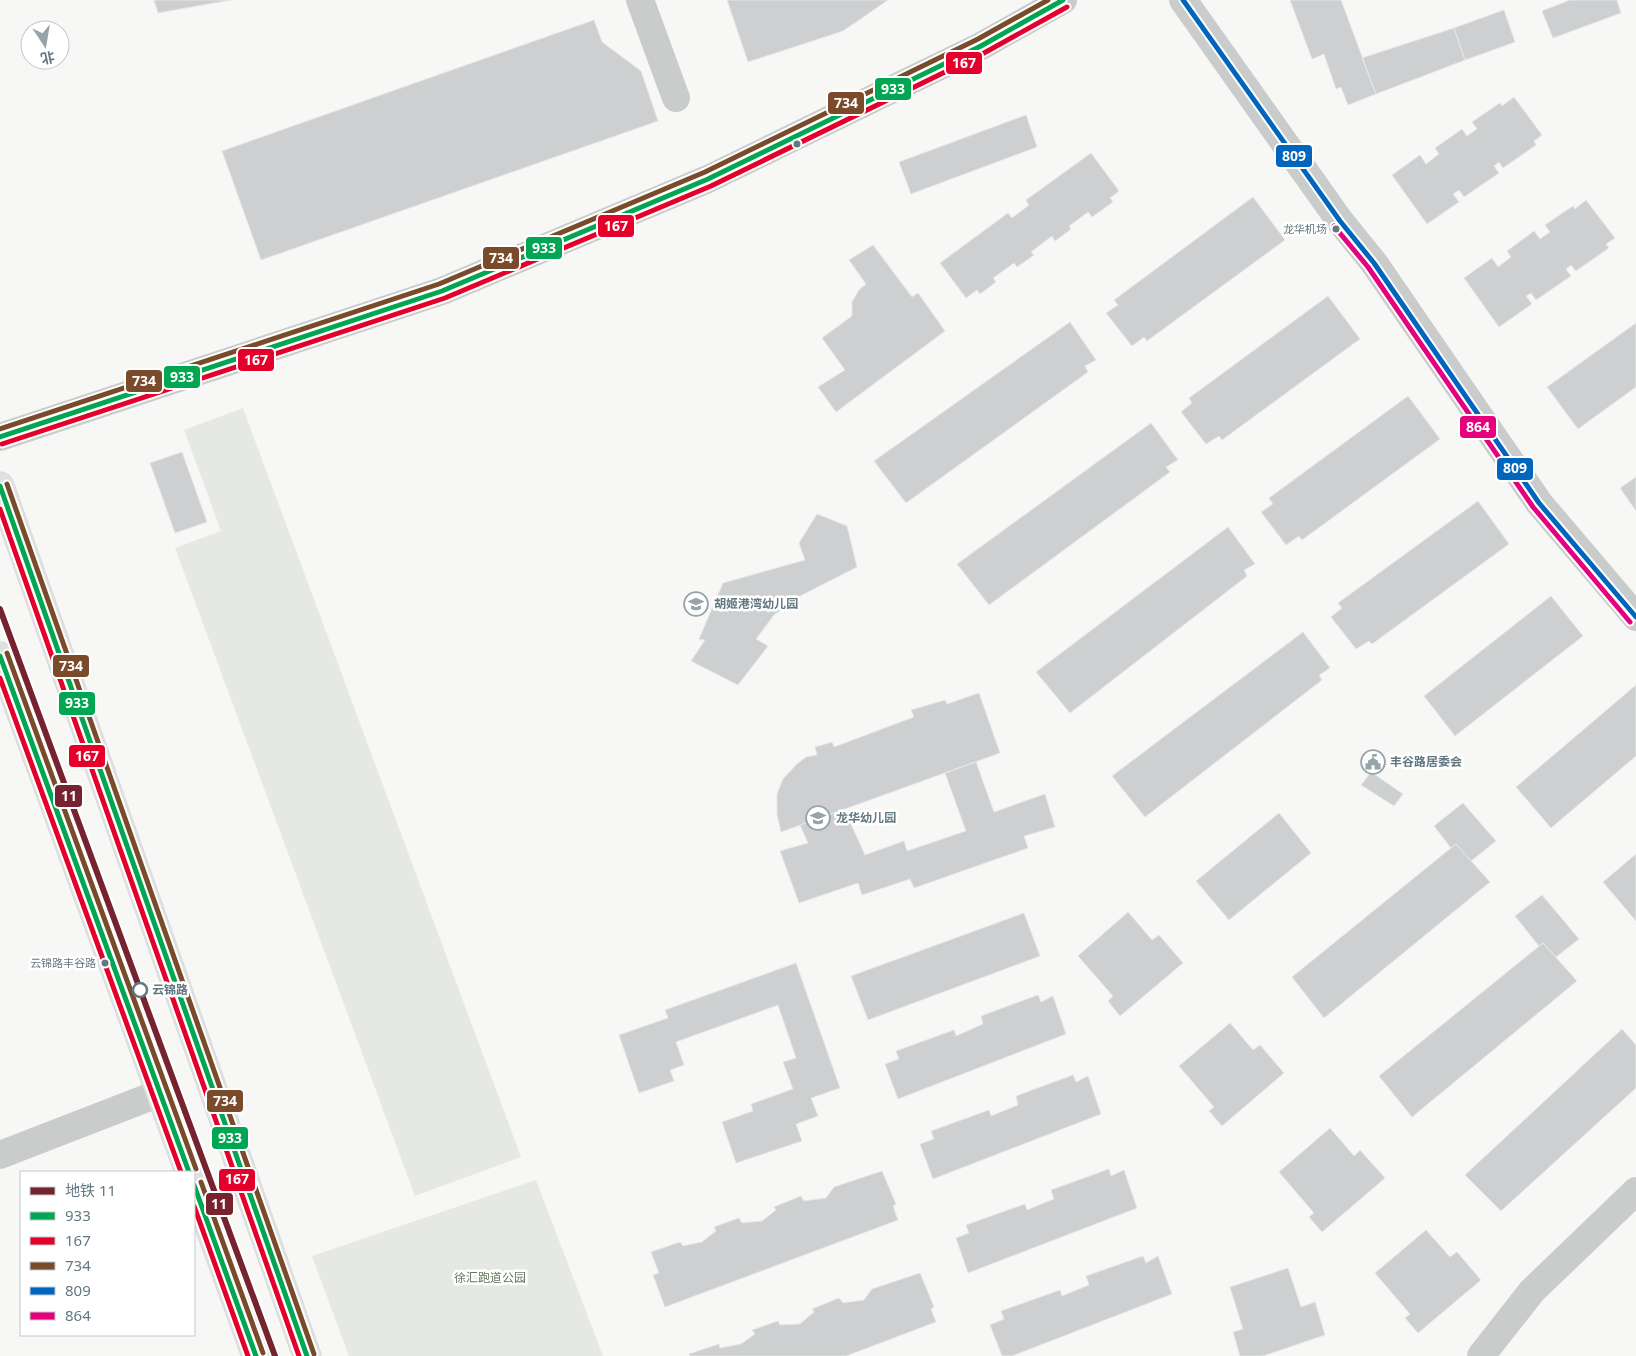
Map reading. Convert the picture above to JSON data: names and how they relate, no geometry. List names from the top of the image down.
{
  "parks": ["徐汇跑道公园"],
  "places": {
    "other": ["龙华机场", "云锦路丰谷路", "云锦路"],
    "school or university": ["胡姬港湾幼儿园", "龙华幼儿园"],
    "public building": ["丰谷路居委会"]
  },
  "lines": [
    "transit line 933",
    "transit line 734",
    "transit line 809",
    "transit line 167",
    "transit line 864",
    "metro line 11"
  ],
  "legend": [
    "地铁 11",
    "933",
    "167",
    "734",
    "809",
    "864"
  ],
  "north": "bottom"
}
